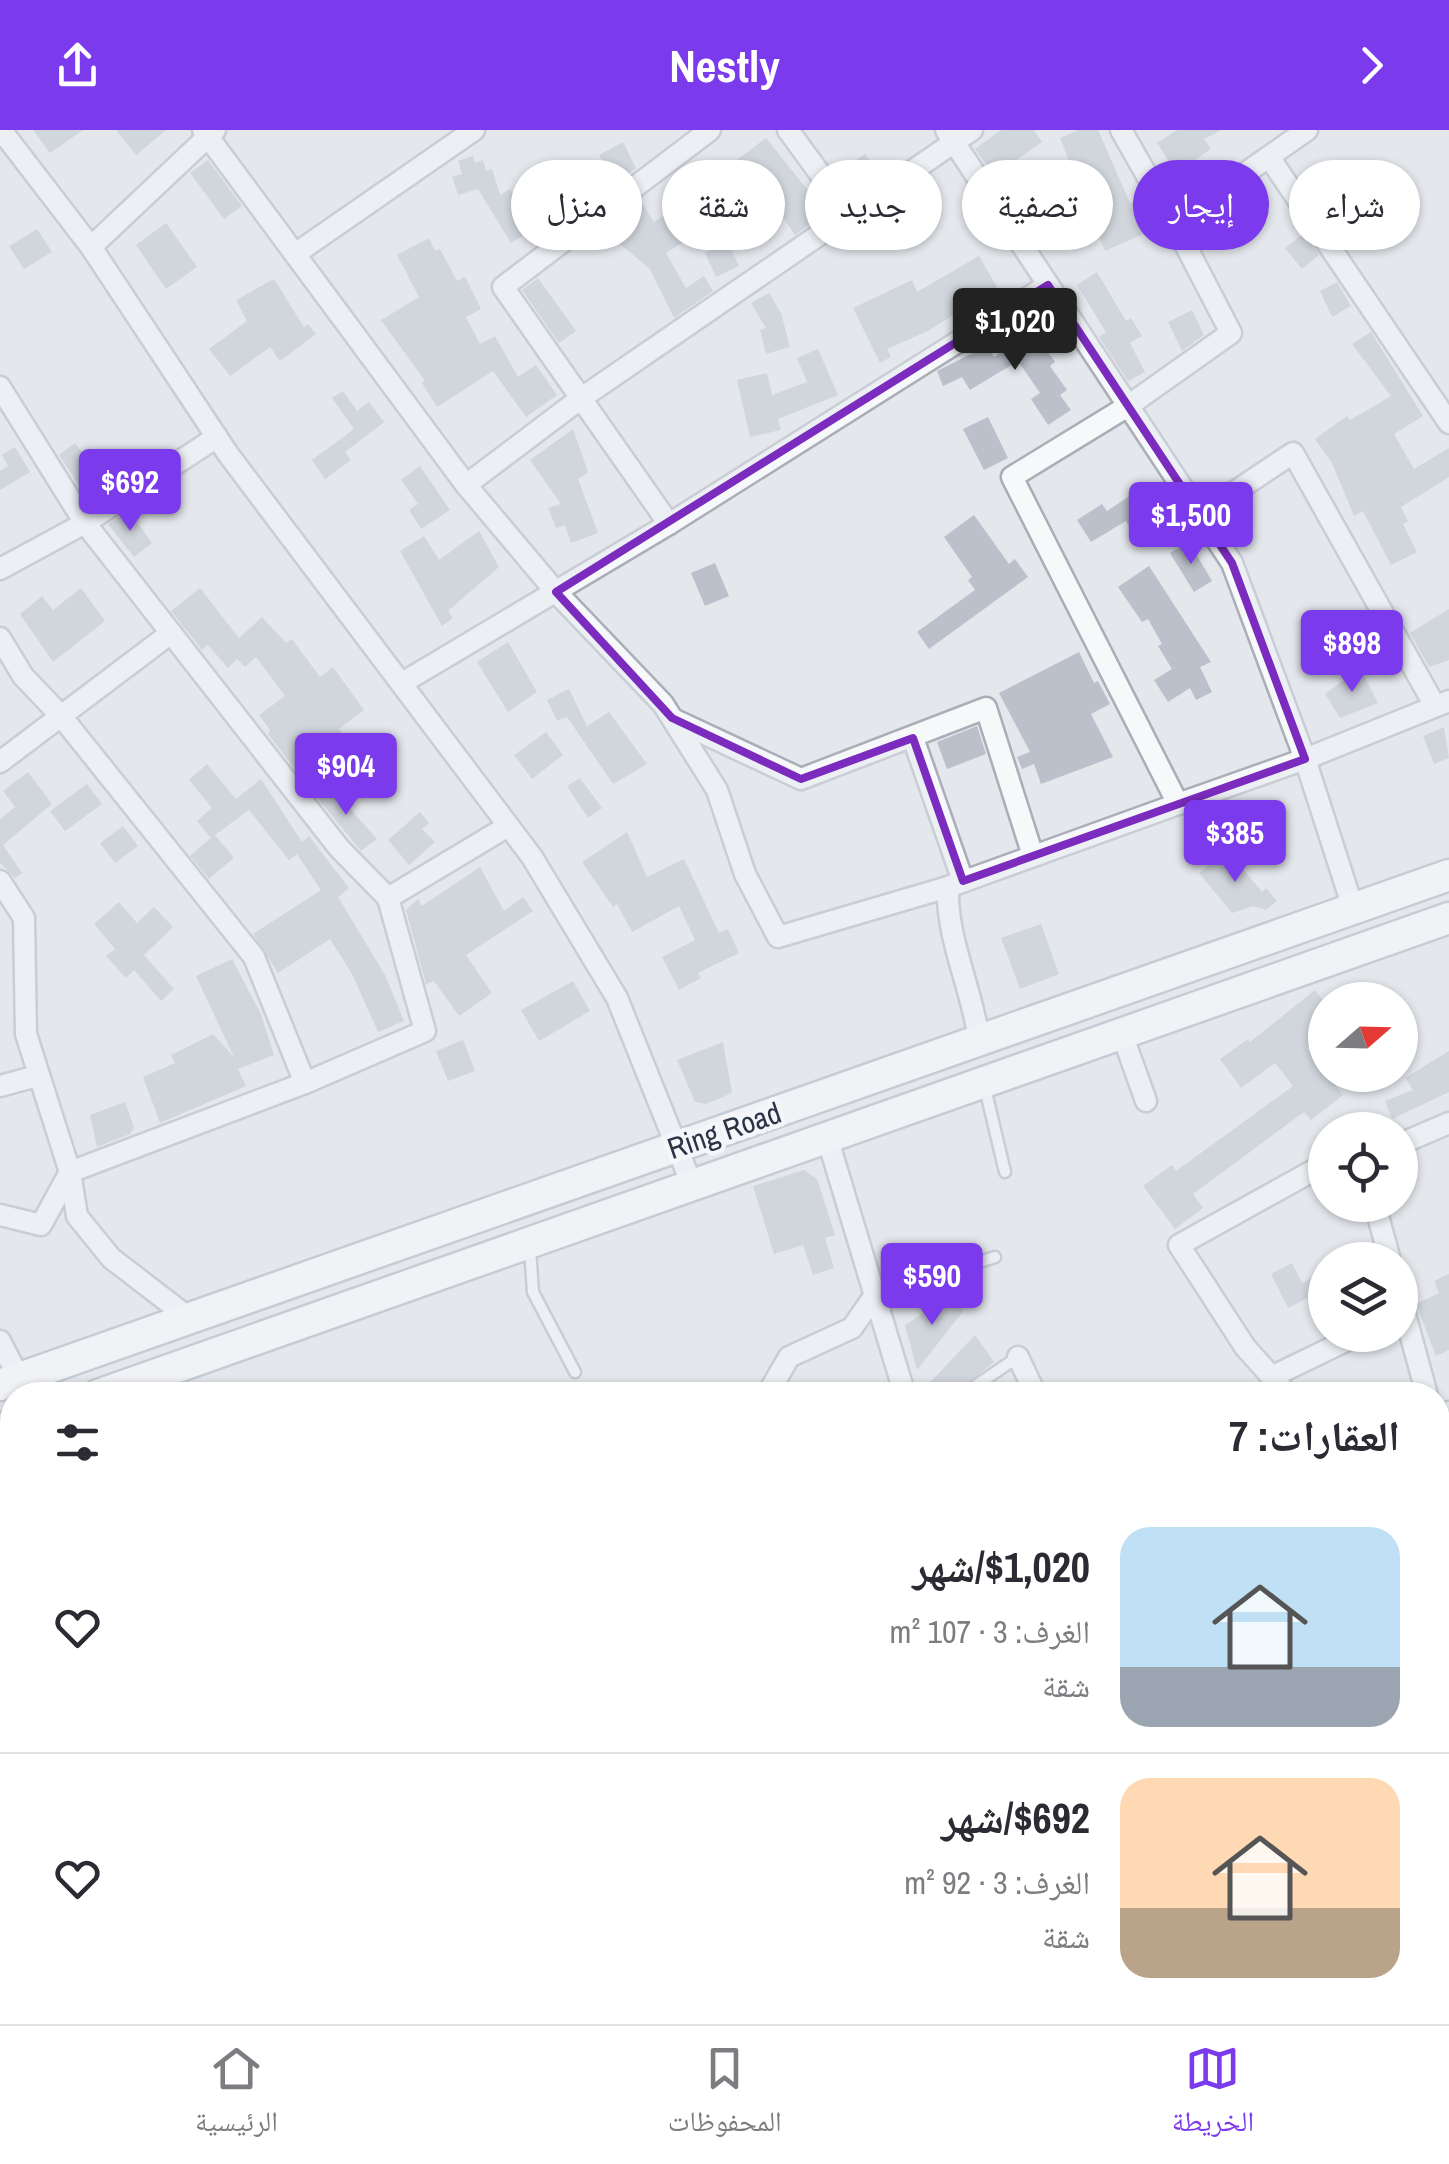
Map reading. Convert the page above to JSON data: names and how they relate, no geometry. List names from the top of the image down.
{
  "streets": {
    "main road": ["Ring Road"]
  },
  "north": "right",
  "page": {
    "header": "Nestly",
    "chip": [
      "شراء",
      "إيجار",
      "تصفية",
      "جديد",
      "شقة",
      "منزل"
    ],
    "price": [
      "$1,020",
      "$692",
      "$1,500",
      "$898",
      "$904",
      "$385",
      "$590"
    ],
    "heading": "العقارات: 7",
    "list": [
      {
        "name": "$1,020/شهر",
        "note": "الغرف: 3 · 107 m² · شقة"
      },
      {
        "name": "$692/شهر",
        "note": "الغرف: 3 · 92 m² · شقة"
      }
    ],
    "tabs": ["الخريطة", "المحفوظات", "الرئيسية"]
  }
}
